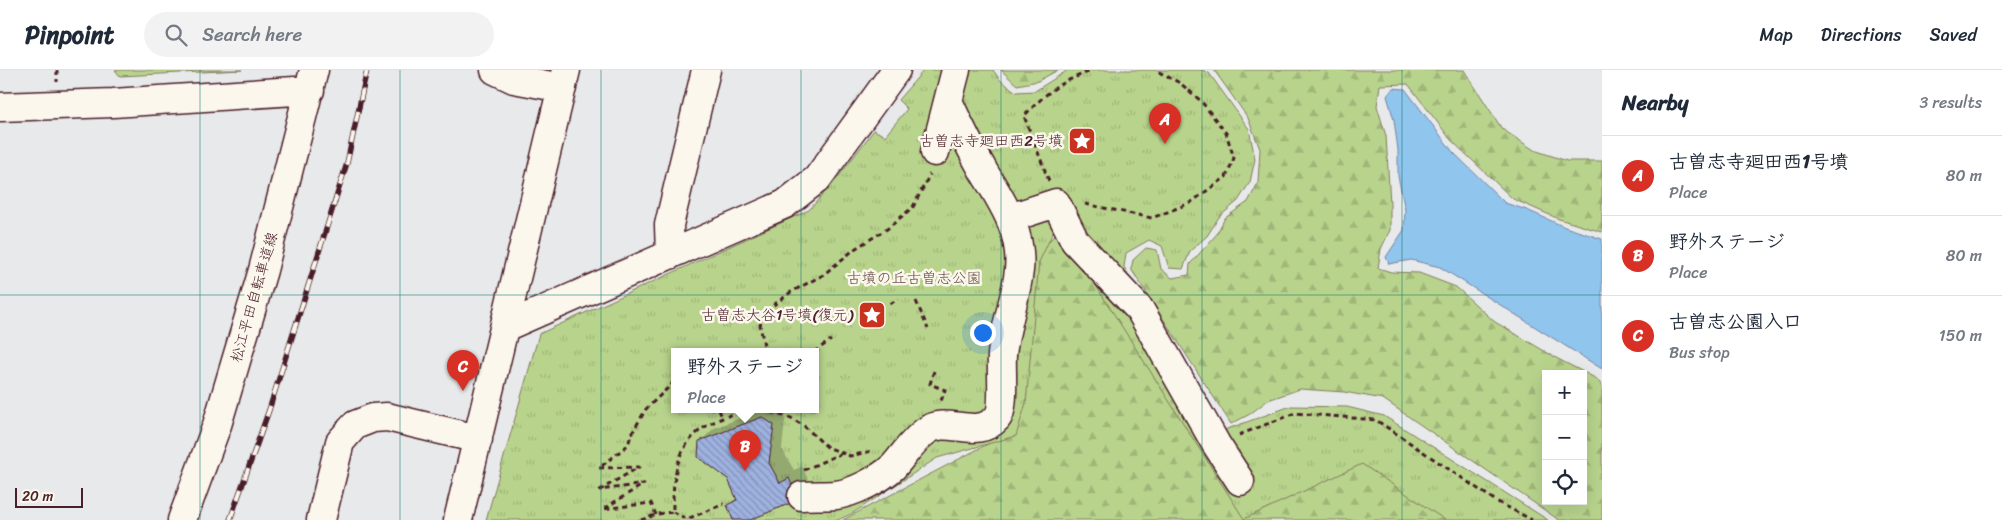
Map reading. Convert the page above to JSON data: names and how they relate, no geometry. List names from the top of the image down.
{
  "streets": {
    "street": ["松江平田自転車道線"]
  },
  "parks": ["古墳の丘古曽志公園"],
  "places": {
    "place": ["古曽志寺廻田西2号墳", "古曽志大谷1号墳(復元)"]
  },
  "scale_bar": "20 m",
  "page": {
    "header": "Pinpoint",
    "search": "Search here",
    "nav": ["Map", "Directions", "Saved"],
    "heading": ["Nearby", "3 results"],
    "pins": ["A", "C", "B"],
    "list": [
      {
        "mark": "A",
        "name": "古曽志寺廻田西1号墳",
        "note": "Place",
        "value": "80 m"
      },
      {
        "mark": "B",
        "name": "野外ステージ",
        "note": "Place",
        "value": "80 m"
      },
      {
        "mark": "C",
        "name": "古曽志公園入口",
        "note": "Bus stop",
        "value": "150 m"
      }
    ],
    "popup": ["野外ステージ", "Place"],
    "map_buttons": ["+", "−"],
    "scale": "20 m"
  }
}
